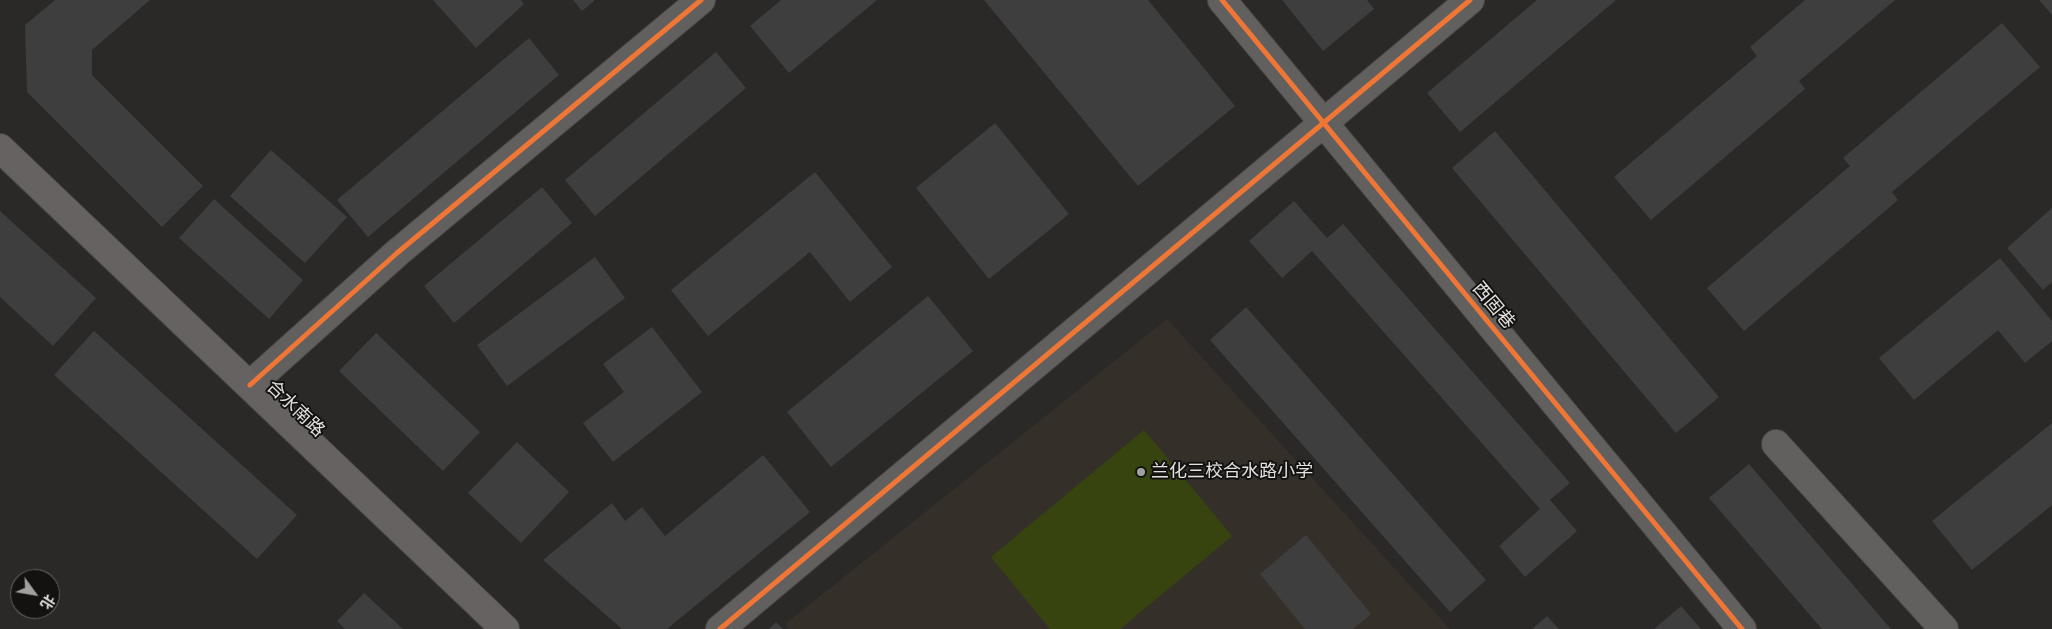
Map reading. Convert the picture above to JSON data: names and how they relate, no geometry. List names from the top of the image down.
{
  "streets": {
    "main road": ["合水南路"],
    "street": ["西固巷"]
  },
  "places": ["兰化三校合水路小学"],
  "north": "bottom right"
}
